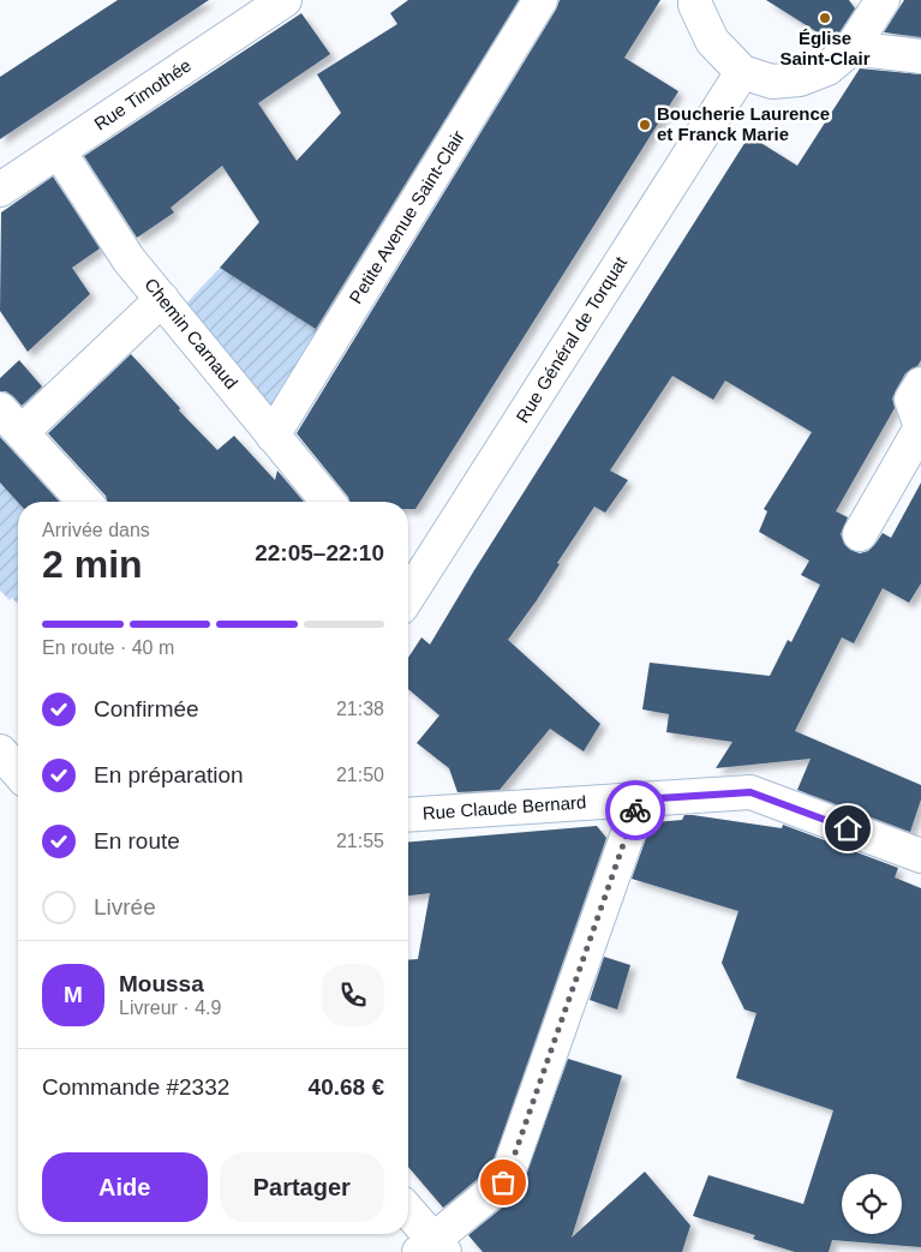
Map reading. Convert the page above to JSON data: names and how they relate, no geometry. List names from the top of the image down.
{
  "streets": {
    "street": [
      "Rue Timothée",
      "Petite Avenue Saint-Clair",
      "Chemin Carnaud",
      "Rue Général de Torquat",
      "Rue Claude Bernard"
    ]
  },
  "crossings": [
    ["Rue Timothée", "Chemin Carnaud"],
    ["Petite Avenue Saint-Clair", "Chemin Carnaud"]
  ],
  "places": ["Église Saint-Clair", "Boucherie Laurence et Franck Marie"],
  "page": {
    "heading": ["2 min", "Arrivée dans", "22:05–22:10"],
    "panel": [
      "Moussa",
      "Livreur · 4.9",
      "Commande #2332",
      "40.68 €"
    ],
    "bar": "En route · 40 m",
    "list": [
      ["Confirmée", "21:38"],
      ["En préparation", "21:50"],
      ["En route", "21:55"],
      "Livrée"
    ],
    "round": "M",
    "buttons": ["Aide", "Partager"]
  }
}
